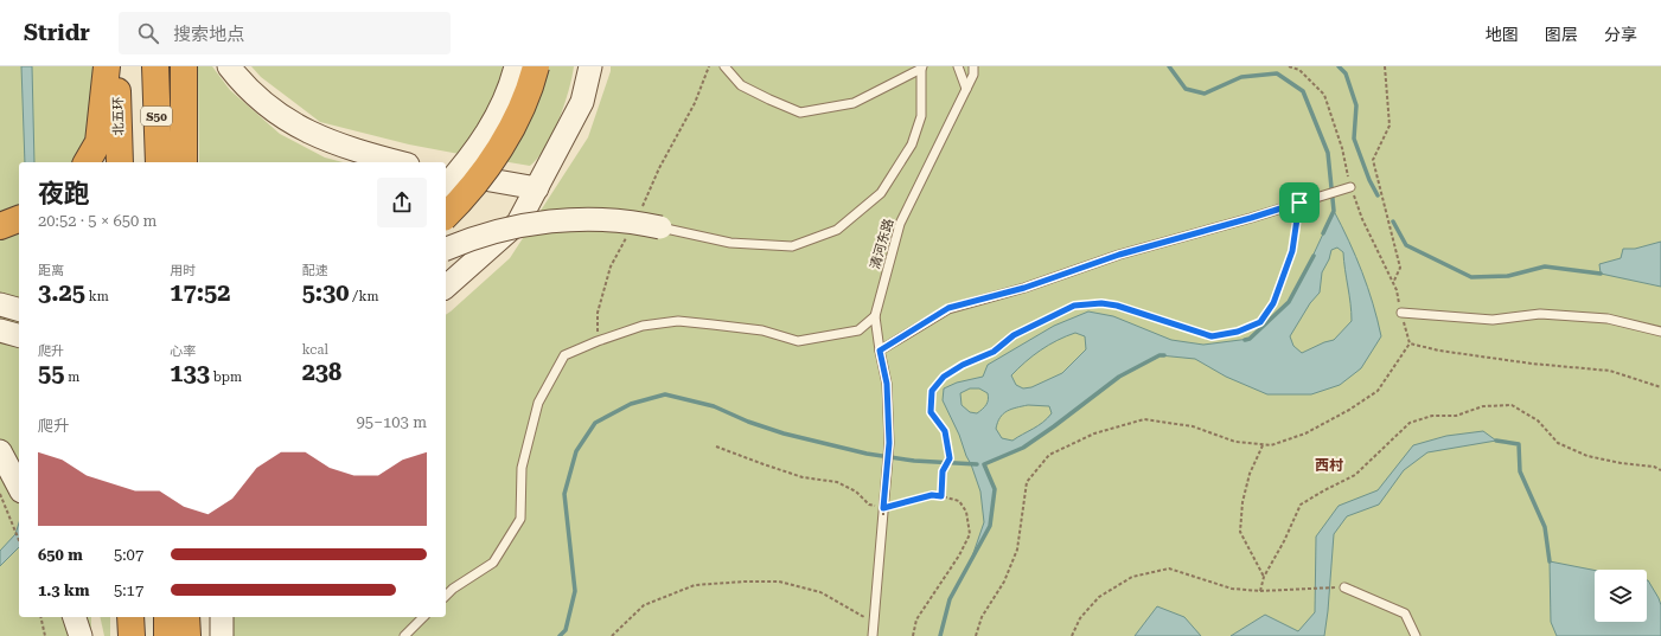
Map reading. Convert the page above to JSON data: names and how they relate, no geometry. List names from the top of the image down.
{
  "streets": {
    "highway": ["北五环", "S50"],
    "lane": ["清河东路"]
  },
  "districts": ["西村"],
  "page": {
    "header": "Stridr",
    "search": "搜索地点",
    "nav": ["地图", "图层", "分享"],
    "heading": ["夜跑", "20:52 · 5 × 650 m"],
    "stats": [
      ["距离", "3.25 km"],
      ["用时", "17:52"],
      ["配速", "5:30 /km"],
      ["爬升", "55 m"],
      ["心率", "133 bpm"],
      ["kcal", "238"]
    ],
    "chart": ["爬升", "95–103 m"],
    "list": [
      {
        "name": "650 m",
        "note": "5:07"
      },
      {
        "name": "1.3 km",
        "note": "5:17"
      }
    ]
  }
}
